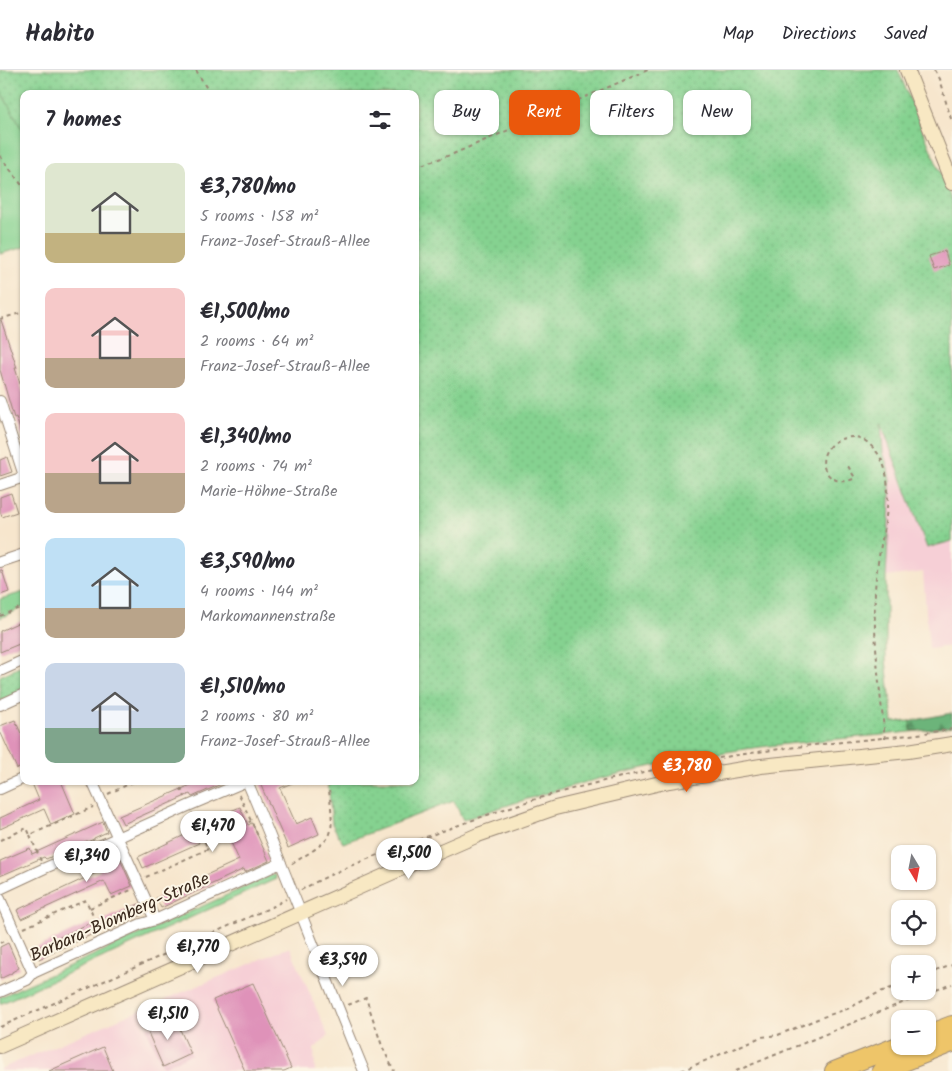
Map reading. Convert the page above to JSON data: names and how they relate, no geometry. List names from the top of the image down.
{
  "streets": {
    "street": ["Barbara-Blomberg-Straße"]
  },
  "north": "bottom",
  "page": {
    "header": "Habito",
    "nav": ["Map", "Directions", "Saved"],
    "chip": [
      "Buy",
      "Rent",
      "Filters",
      "New"
    ],
    "heading": "7 homes",
    "list": [
      {
        "name": "€3,780/mo",
        "note": "5 rooms · 158 m² · Franz-Josef-Strauß-Allee"
      },
      {
        "name": "€1,500/mo",
        "note": "2 rooms · 64 m² · Franz-Josef-Strauß-Allee"
      },
      {
        "name": "€1,340/mo",
        "note": "2 rooms · 74 m² · Marie-Höhne-Straße"
      },
      {
        "name": "€3,590/mo",
        "note": "4 rooms · 144 m² · Markomannenstraße"
      },
      {
        "name": "€1,510/mo",
        "note": "2 rooms · 80 m² · Franz-Josef-Strauß-Allee"
      }
    ],
    "price": [
      "€3,780",
      "€1,470",
      "€1,500",
      "€1,340",
      "€1,770",
      "€3,590",
      "€1,510"
    ],
    "map_buttons": ["+", "−"]
  }
}
